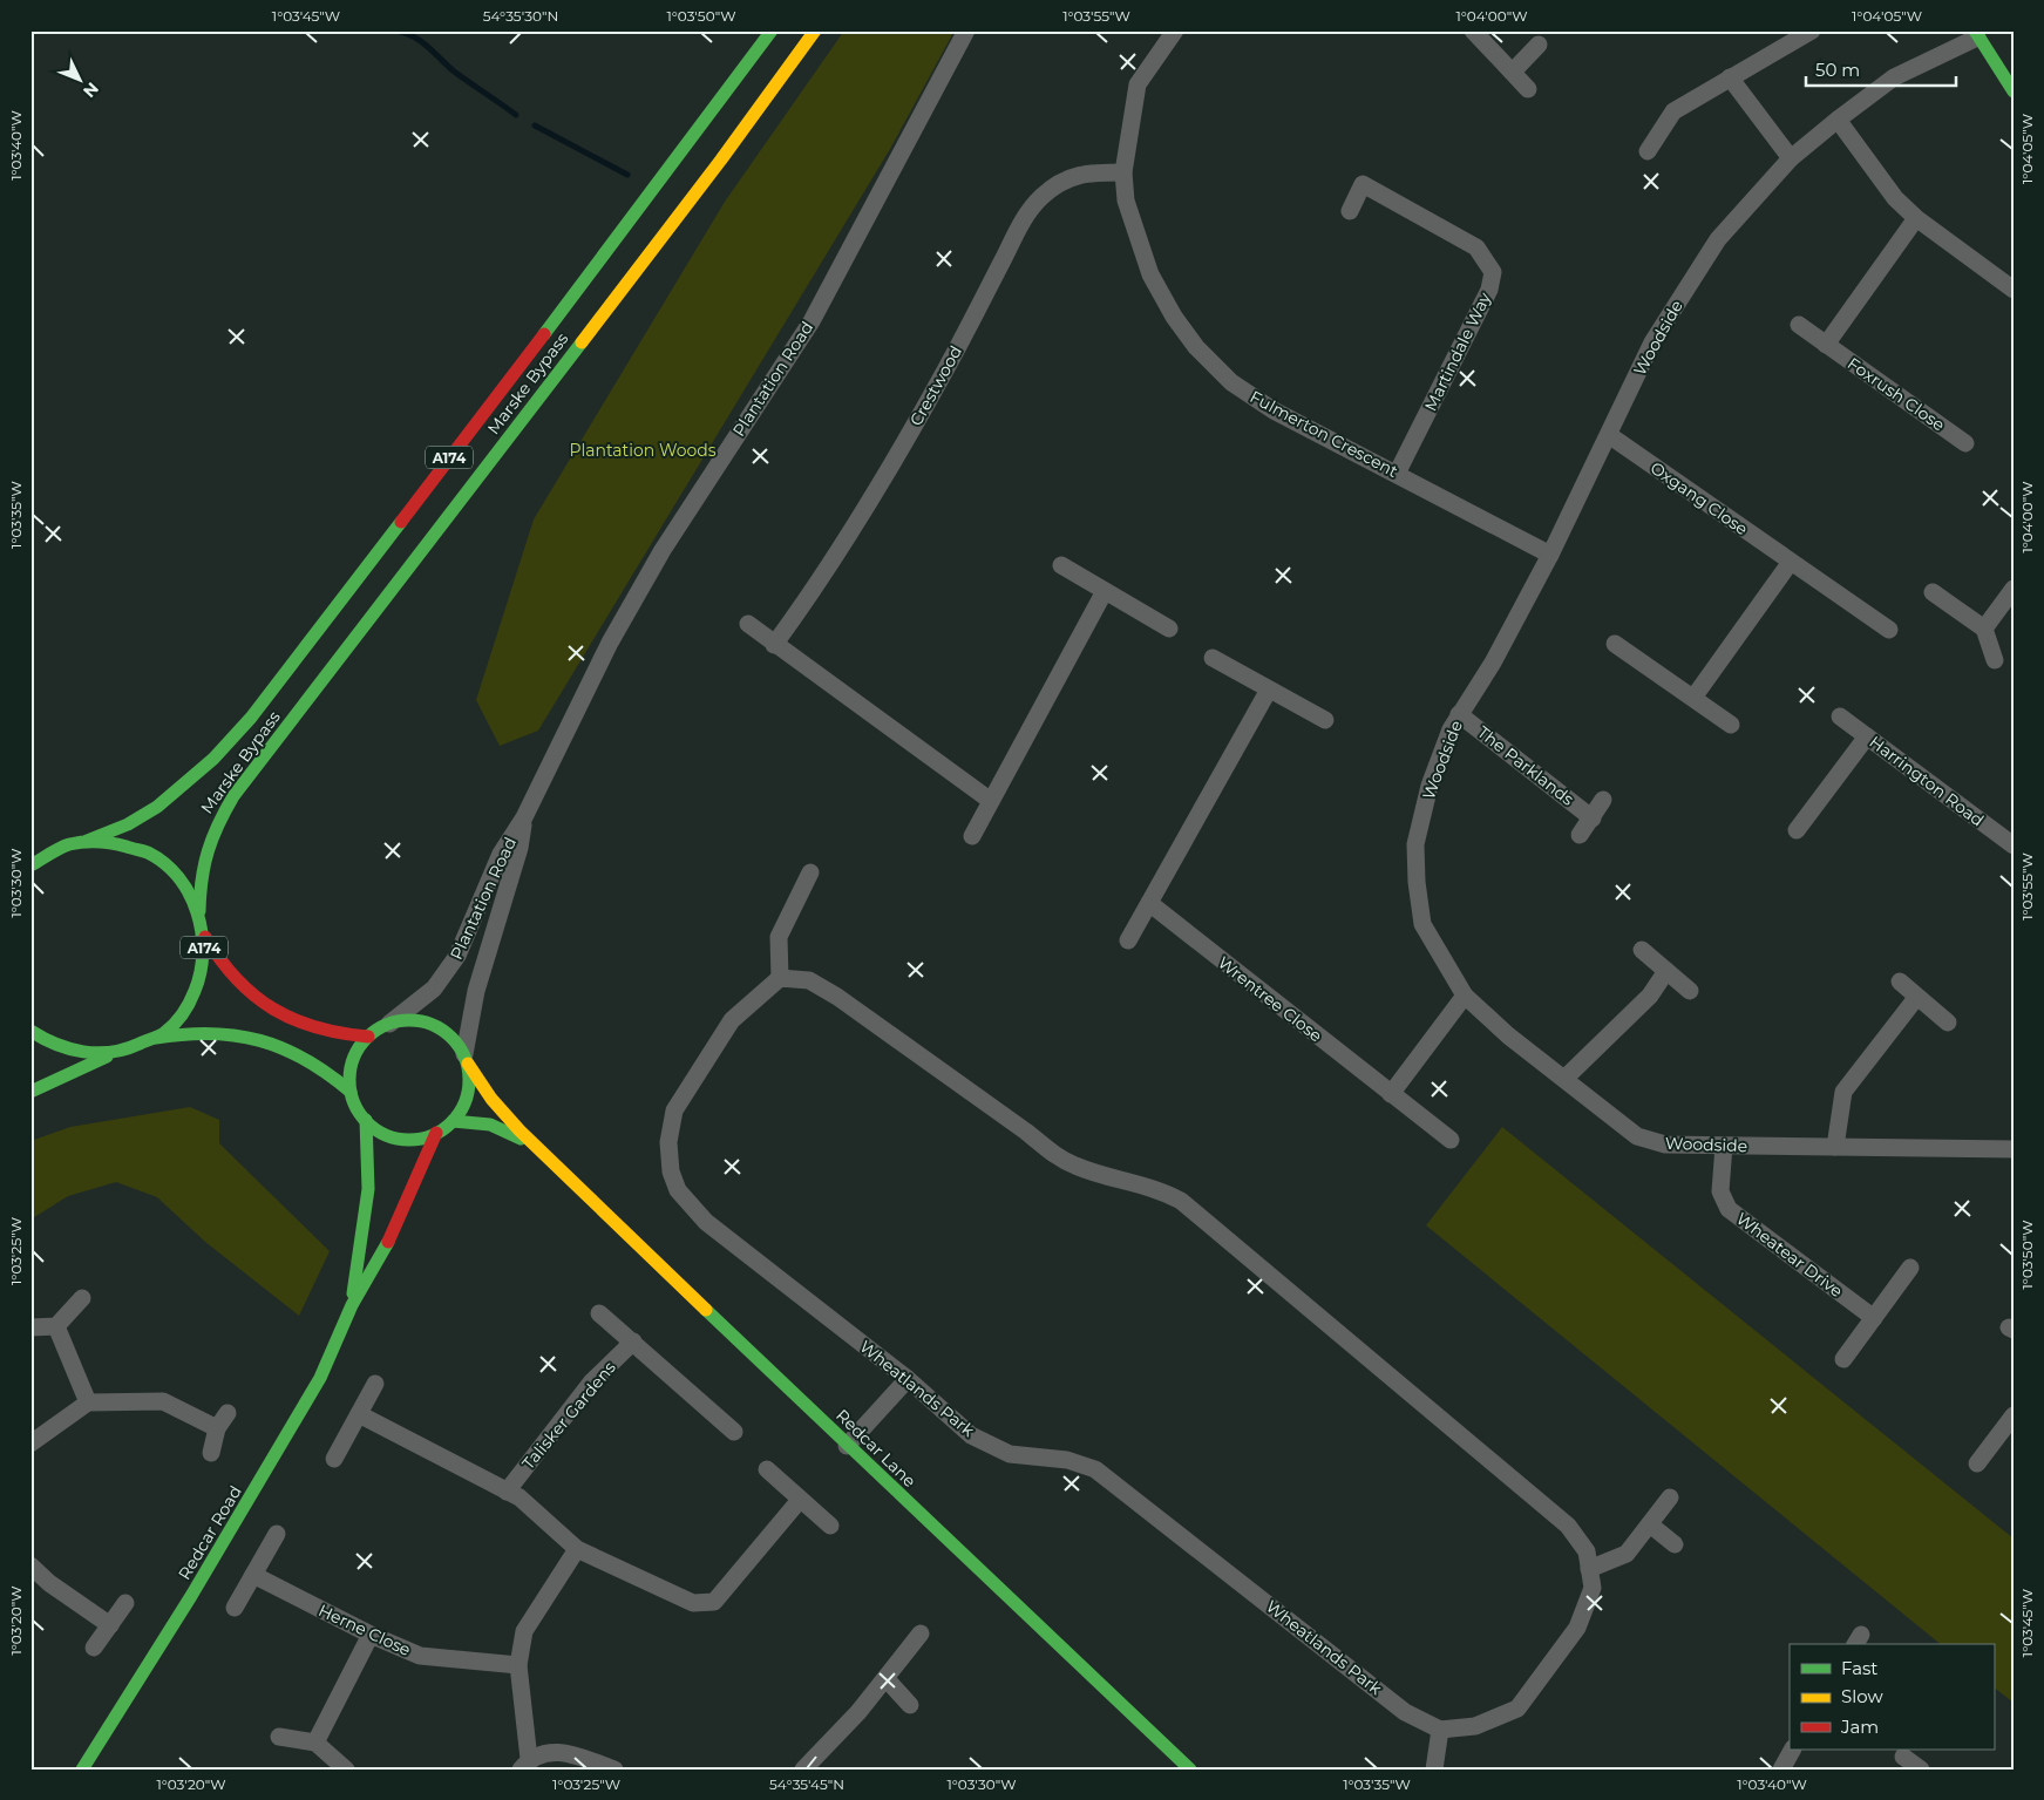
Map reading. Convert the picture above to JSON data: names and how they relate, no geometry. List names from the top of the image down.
{
  "streets": {
    "main road": [
      "Marske Bypass",
      "A174",
      "Redcar Lane",
      "Redcar Road"
    ],
    "street": [
      "Woodside",
      "Martindale Way",
      "Plantation Road",
      "Crestwood",
      "Foxrush Close",
      "Fulmerton Crescent",
      "Oxgang Close",
      "The Parklands",
      "Harrington Road",
      "Wrentree Close",
      "Wheatear Drive",
      "Wheatlands Park",
      "Talisker Gardens",
      "Herne Close"
    ]
  },
  "crossings": [
    ["Woodside", "Fulmerton Crescent"],
    ["Woodside", "Oxgang Close"],
    ["Woodside", "The Parklands"],
    ["Woodside", "Wheatear Drive"],
    ["Martindale Way", "Fulmerton Crescent"],
    ["Plantation Road", "Redcar Lane"],
    ["Plantation Road", "Redcar Road"],
    ["Marske Bypass", "A174"],
    ["Crestwood", "Fulmerton Crescent"],
    ["Redcar Lane", "Redcar Road"]
  ],
  "parks": ["Plantation Woods"],
  "legend": ["Fast", "Slow", "Jam"],
  "scale_bar": "50 m",
  "north": "bottom right",
  "coordinates": [
    "1°03'45\"W",
    "54°35'30\"N",
    "1°03'50\"W",
    "1°03'55\"W",
    "1°04'00\"W",
    "1°04'05\"W",
    "1°03'40\"W",
    "1°03'35\"W",
    "1°03'30\"W",
    "1°03'25\"W",
    "1°03'20\"W",
    "54°35'45\"N"
  ]
}
